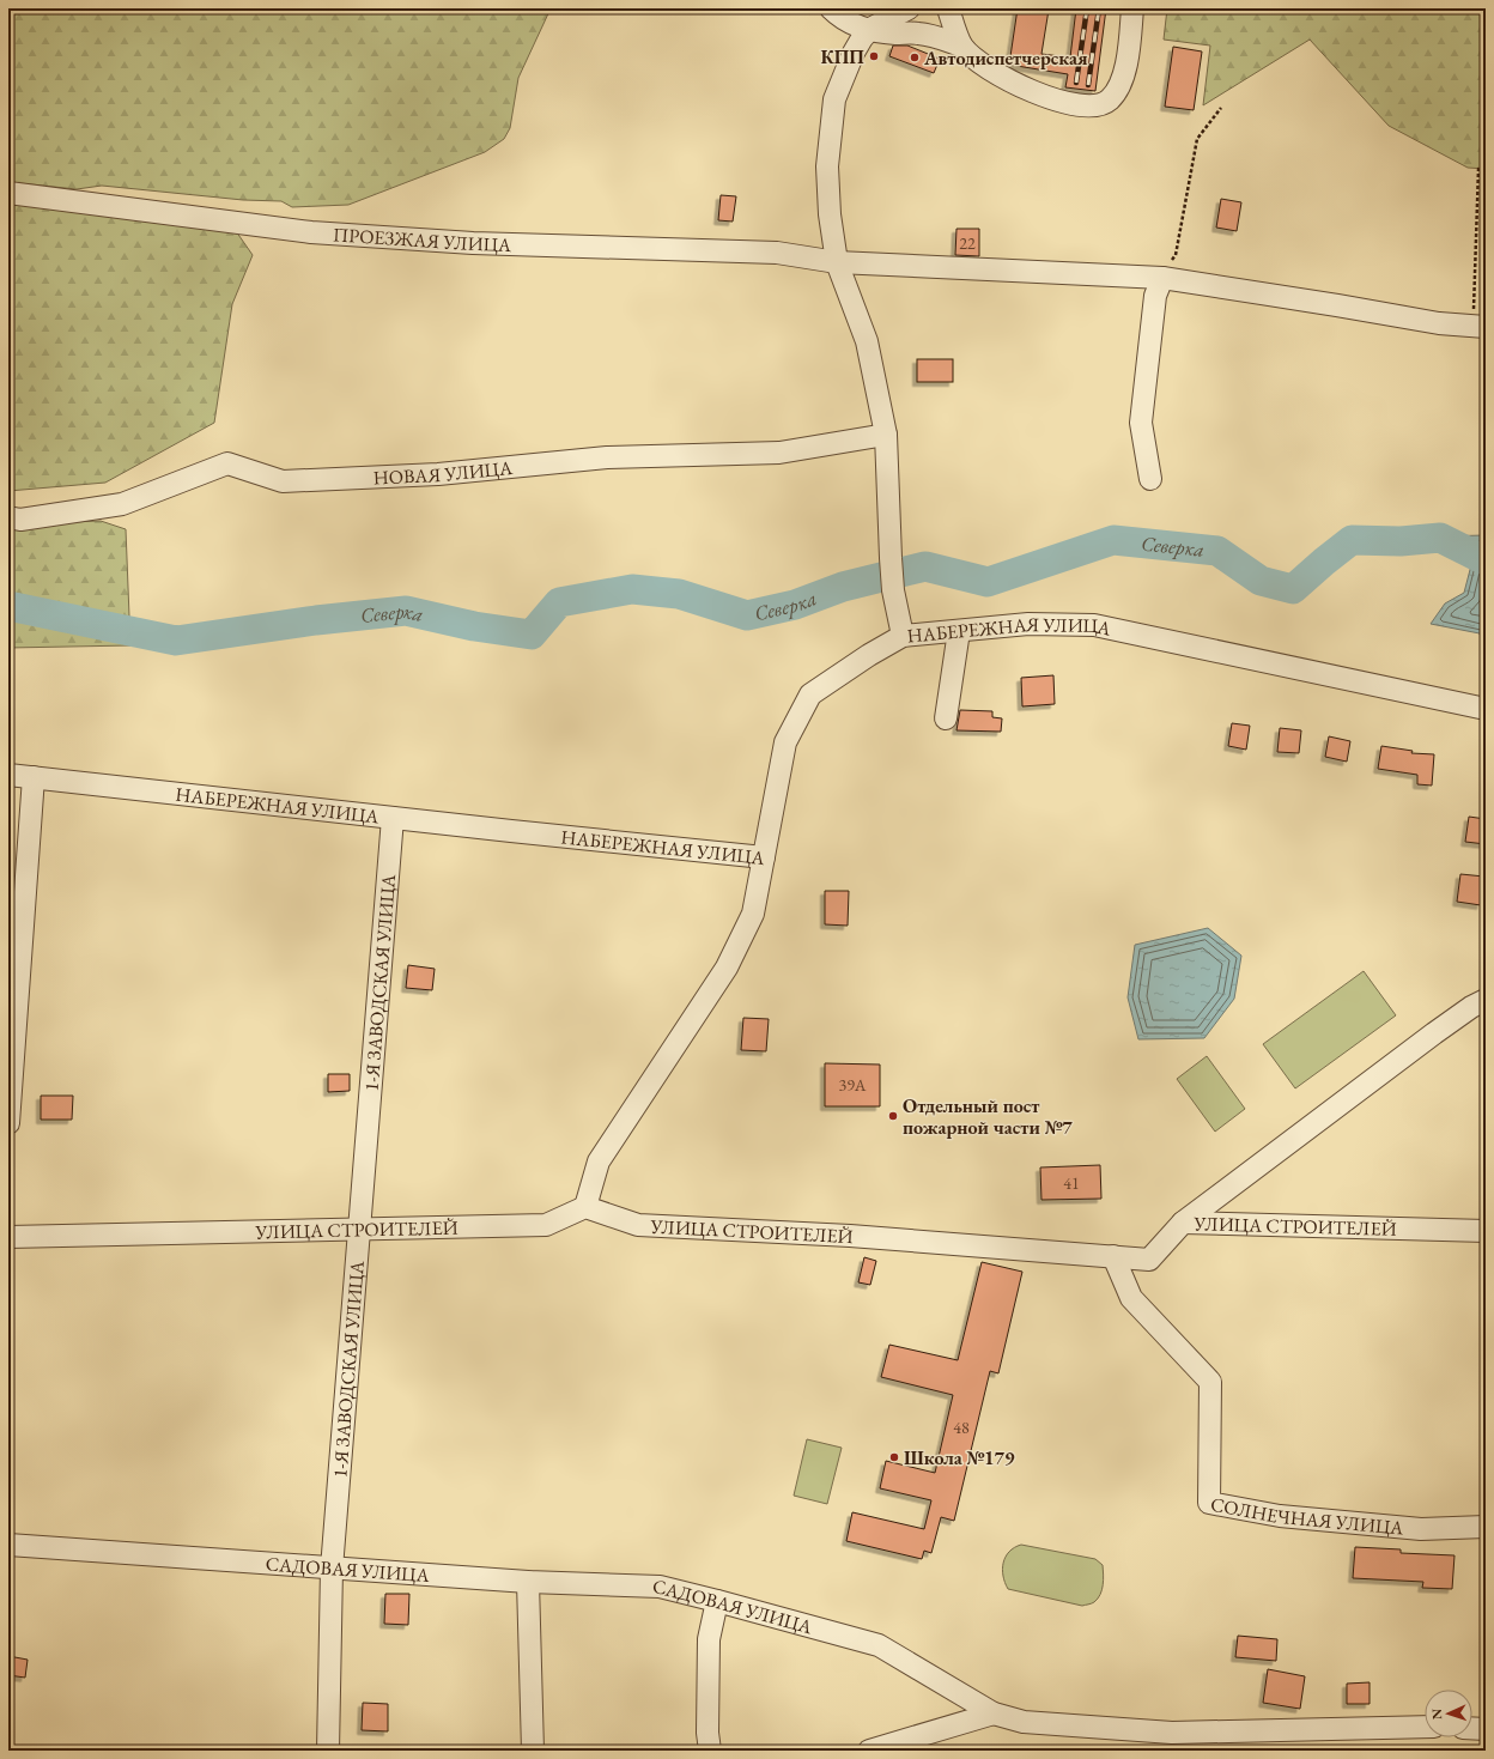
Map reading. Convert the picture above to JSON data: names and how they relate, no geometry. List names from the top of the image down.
{
  "streets": {
    "street": [
      "ПРОЕЗЖАЯ УЛИЦА",
      "НОВАЯ УЛИЦА",
      "НАБЕРЕЖНАЯ УЛИЦА",
      "1-Я ЗАВОДСКАЯ УЛИЦА",
      "УЛИЦА СТРОИТЕЛЕЙ",
      "СОЛНЕЧНАЯ УЛИЦА",
      "САДОВАЯ УЛИЦА"
    ]
  },
  "crossings": [
    ["НАБЕРЕЖНАЯ УЛИЦА", "1-Я ЗАВОДСКАЯ УЛИЦА"],
    ["1-Я ЗАВОДСКАЯ УЛИЦА", "УЛИЦА СТРОИТЕЛЕЙ"],
    ["1-Я ЗАВОДСКАЯ УЛИЦА", "САДОВАЯ УЛИЦА"],
    ["УЛИЦА СТРОИТЕЛЕЙ", "СОЛНЕЧНАЯ УЛИЦА"]
  ],
  "water": ["Северка"],
  "places": [
    "КПП",
    "Автодиспетчерская",
    "Отдельный пост пожарной части №7",
    "Школа №179"
  ],
  "house_numbers": [
    "22",
    "39А",
    "41",
    "48"
  ],
  "north": "left"
}
